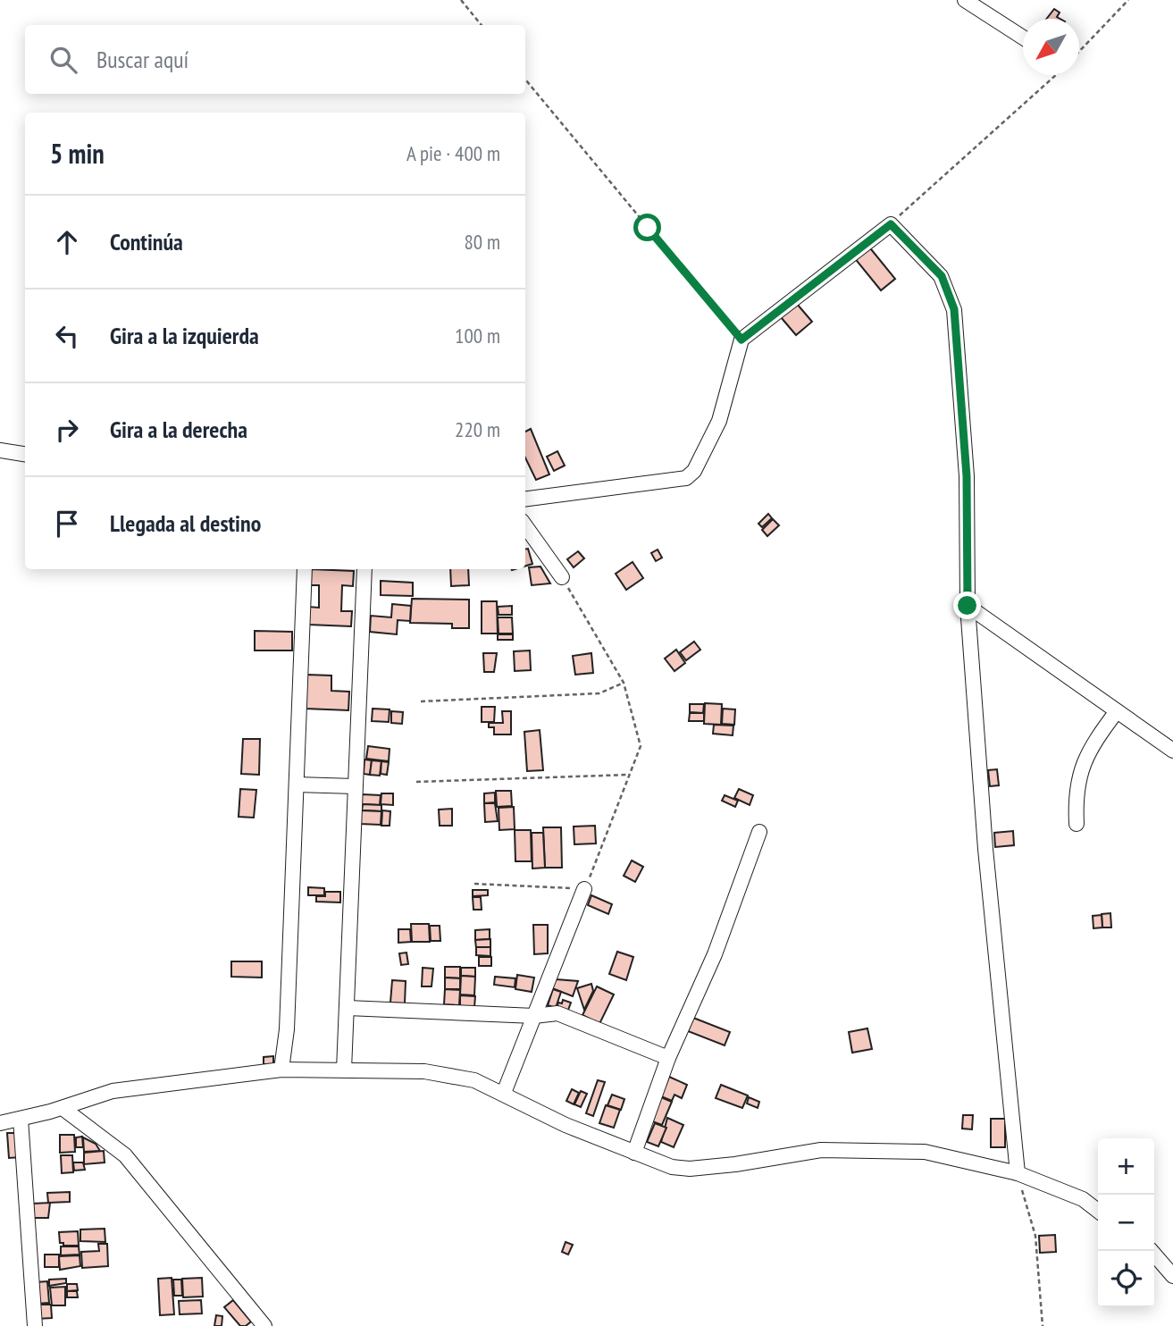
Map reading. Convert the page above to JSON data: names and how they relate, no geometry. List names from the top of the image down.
{
  "north": "bottom left",
  "page": {
    "search": "Buscar aquí",
    "heading": ["5 min", "A pie · 400 m"],
    "list": [
      ["Continúa", "80 m"],
      ["Gira a la izquierda", "100 m"],
      ["Gira a la derecha", "220 m"],
      "Llegada al destino"
    ],
    "map_buttons": ["+", "−"]
  }
}
